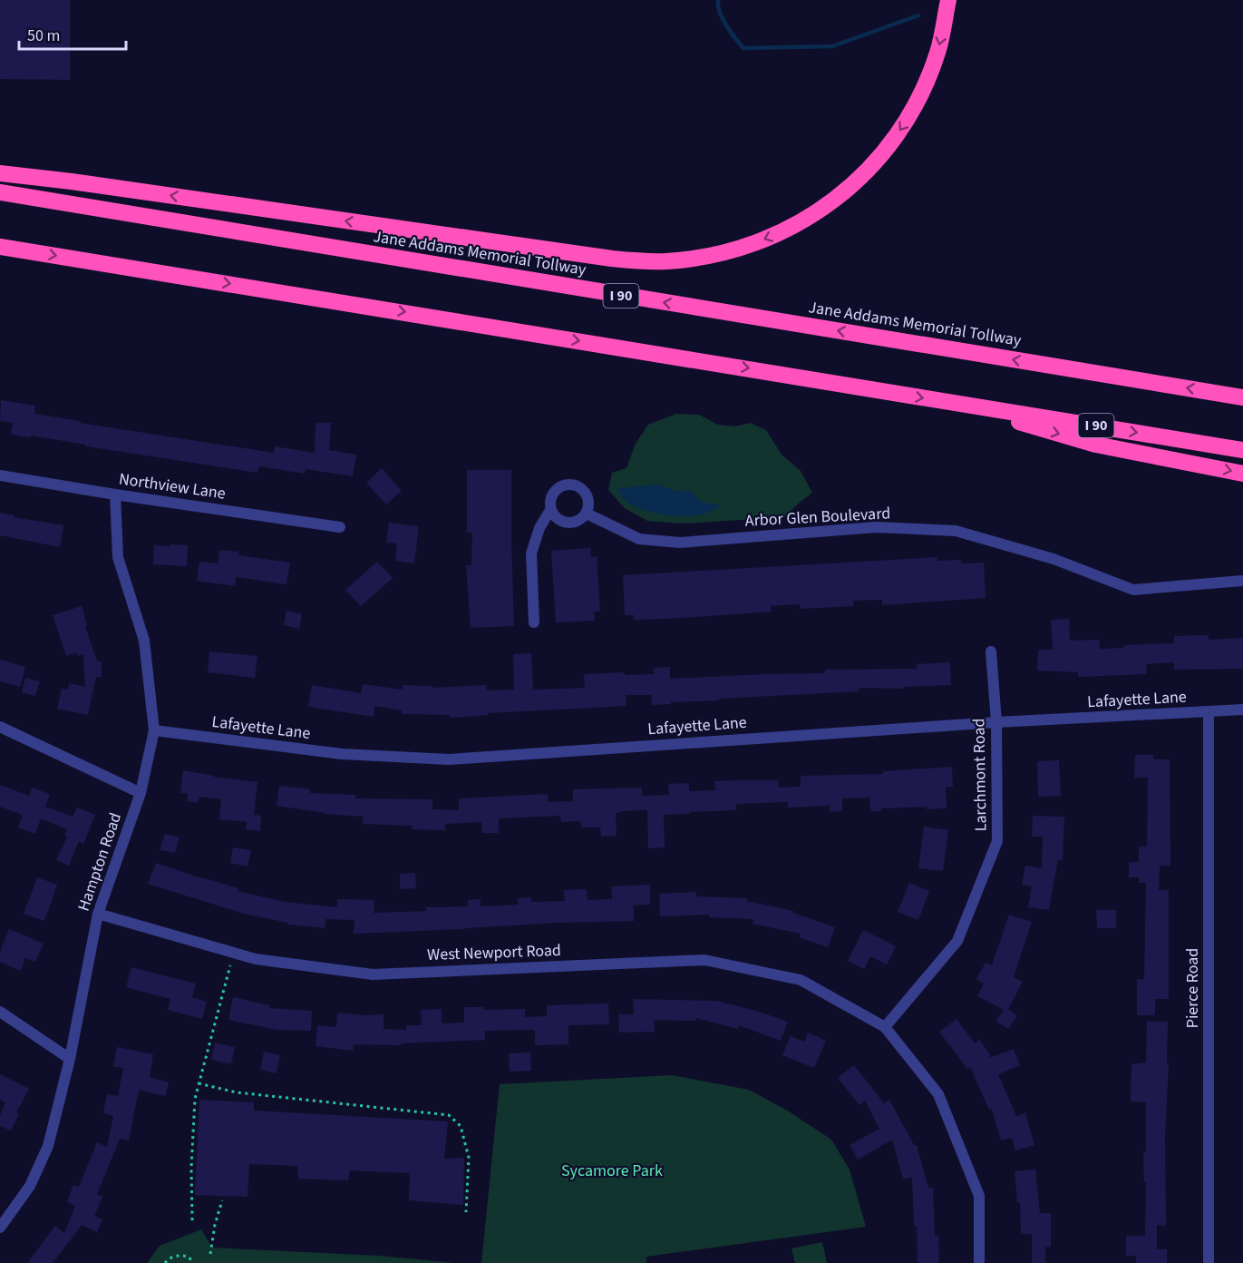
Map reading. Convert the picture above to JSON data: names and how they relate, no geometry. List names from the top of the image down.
{
  "streets": {
    "highway": ["Jane Addams Memorial Tollway", "I 90"],
    "street": [
      "Northview Lane",
      "Arbor Glen Boulevard",
      "Lafayette Lane",
      "Larchmont Road",
      "Hampton Road",
      "West Newport Road",
      "Pierce Road"
    ]
  },
  "crossings": [
    ["Northview Lane", "Hampton Road"],
    ["Lafayette Lane", "Larchmont Road"],
    ["Lafayette Lane", "Hampton Road"],
    ["Lafayette Lane", "Pierce Road"],
    ["Larchmont Road", "West Newport Road"],
    ["Hampton Road", "West Newport Road"]
  ],
  "parks": ["Sycamore Park"],
  "scale_bar": "50 m"
}
